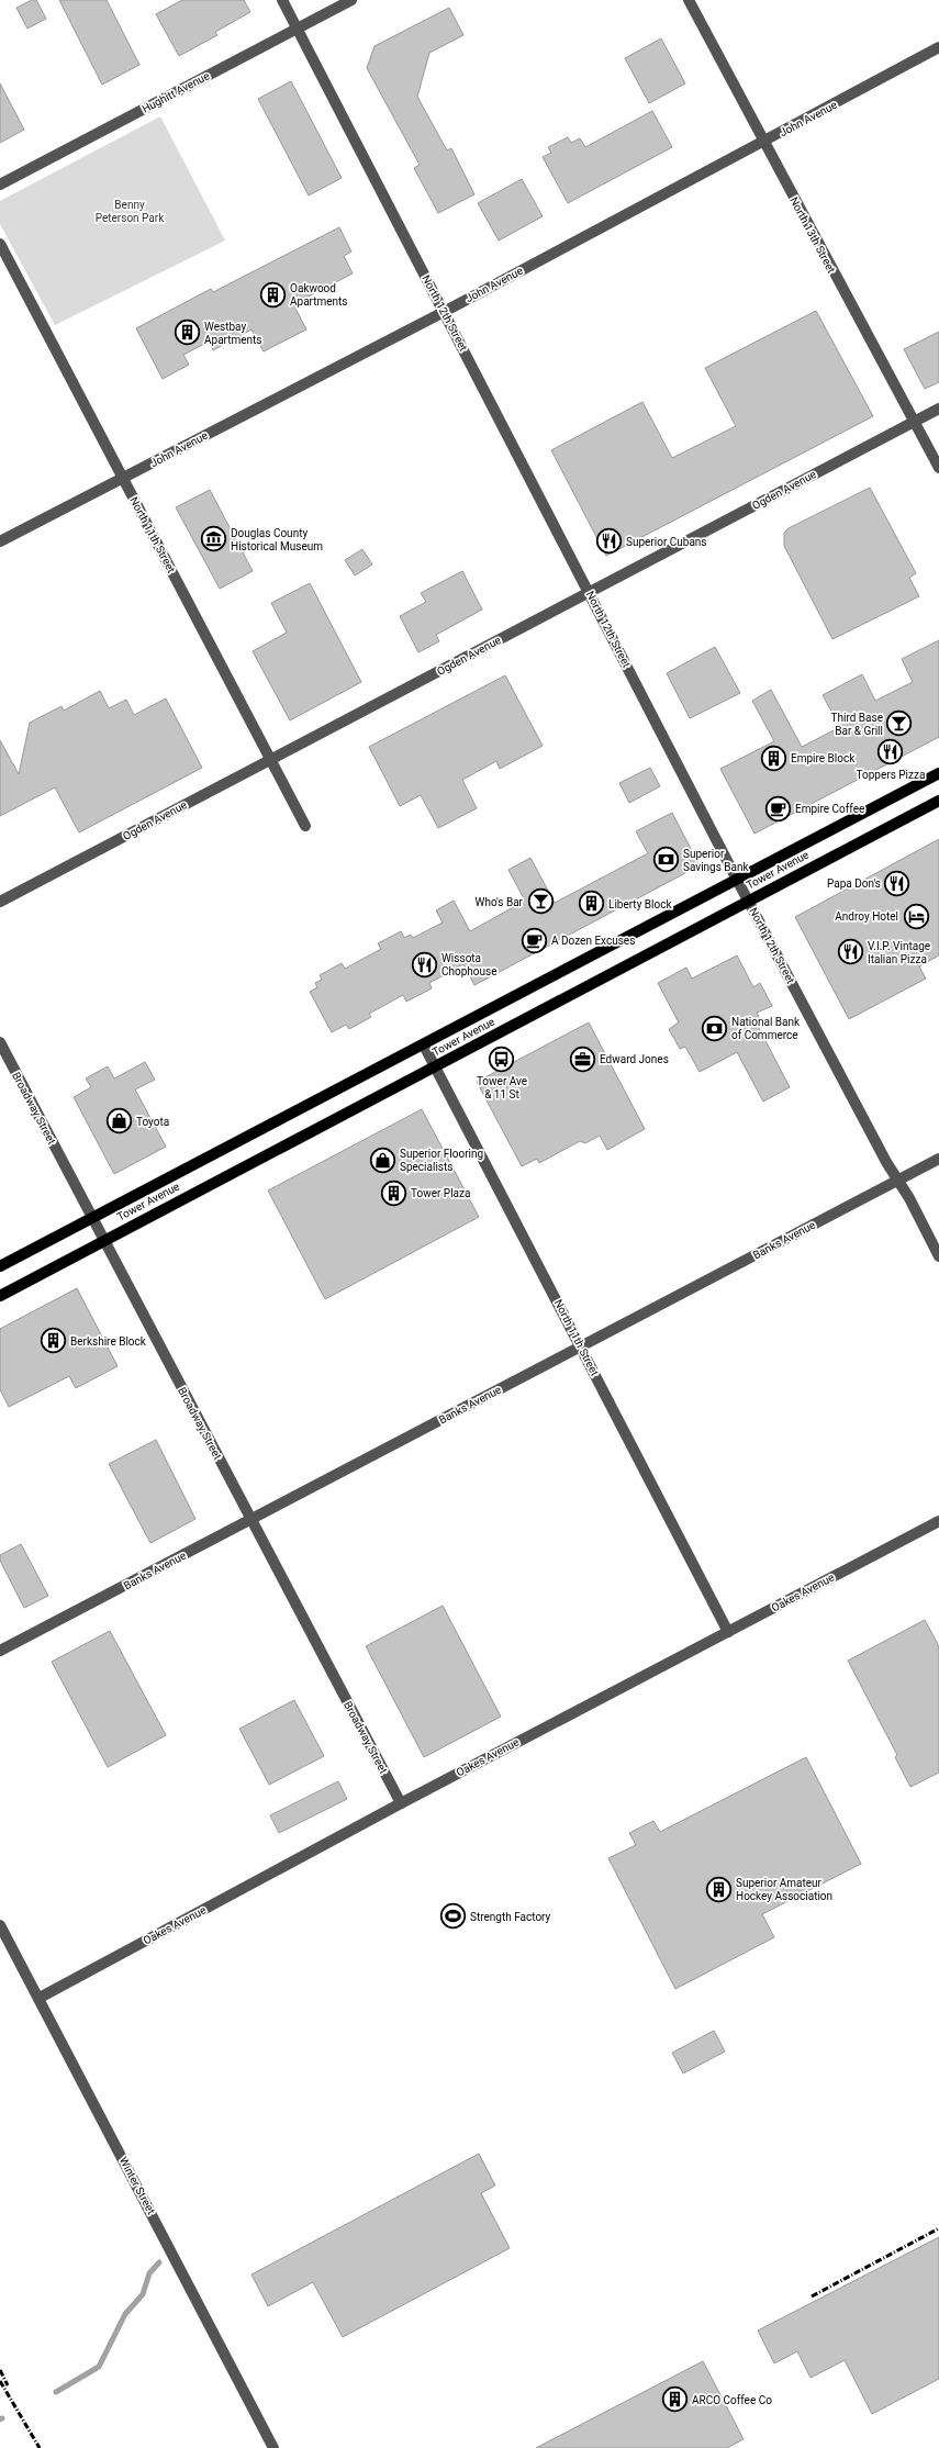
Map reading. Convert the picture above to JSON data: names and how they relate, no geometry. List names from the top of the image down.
{
  "streets": {
    "main road": ["Tower Avenue"],
    "street": [
      "Hughitt Avenue",
      "John Avenue",
      "North 13th Street",
      "North 12th Street",
      "Ogden Avenue",
      "North 11th Street",
      "Broadway Street",
      "Banks Avenue",
      "Oakes Avenue",
      "Winter Street"
    ]
  },
  "crossings": [
    ["Hughitt Avenue", "North 12th Street"],
    ["John Avenue", "North 13th Street"],
    ["John Avenue", "North 12th Street"],
    ["John Avenue", "North 11th Street"],
    ["North 13th Street", "Ogden Avenue"],
    ["North 12th Street", "Ogden Avenue"],
    ["North 12th Street", "Tower Avenue"],
    ["North 12th Street", "Banks Avenue"],
    ["Ogden Avenue", "North 11th Street"],
    ["North 11th Street", "Tower Avenue"],
    ["North 11th Street", "Banks Avenue"],
    ["North 11th Street", "Oakes Avenue"],
    ["Tower Avenue", "Broadway Street"],
    ["Broadway Street", "Banks Avenue"],
    ["Broadway Street", "Oakes Avenue"],
    ["Oakes Avenue", "Winter Street"]
  ],
  "parks": ["Benny Peterson Park"],
  "places": {
    "building": [
      "Oakwood Apartments",
      "Westbay Apartments",
      "Empire Block",
      "Liberty Block",
      "Tower Plaza",
      "Berkshire Block",
      "Superior Amateur Hockey Association",
      "ARCO Coffee Co"
    ],
    "museum": ["Douglas County Historical Museum"],
    "restaurant": [
      "Superior Cubans",
      "Toppers Pizza",
      "Papa Don's",
      "V.I.P. Vintage Italian Pizza",
      "Wissota Chophouse"
    ],
    "bar": ["Third Base Bar & Grill", "Who's Bar"],
    "cafe": ["Empire Coffee", "A Dozen Excuses"],
    "bank": ["Superior Savings Bank", "National Bank of Commerce"],
    "hotel": ["Androy Hotel"],
    "bus stop": ["Tower Ave & 11 St"],
    "office": ["Edward Jones"],
    "shop": ["Toyota", "Superior Flooring Specialists"],
    "sports": ["Strength Factory"]
  }
}
